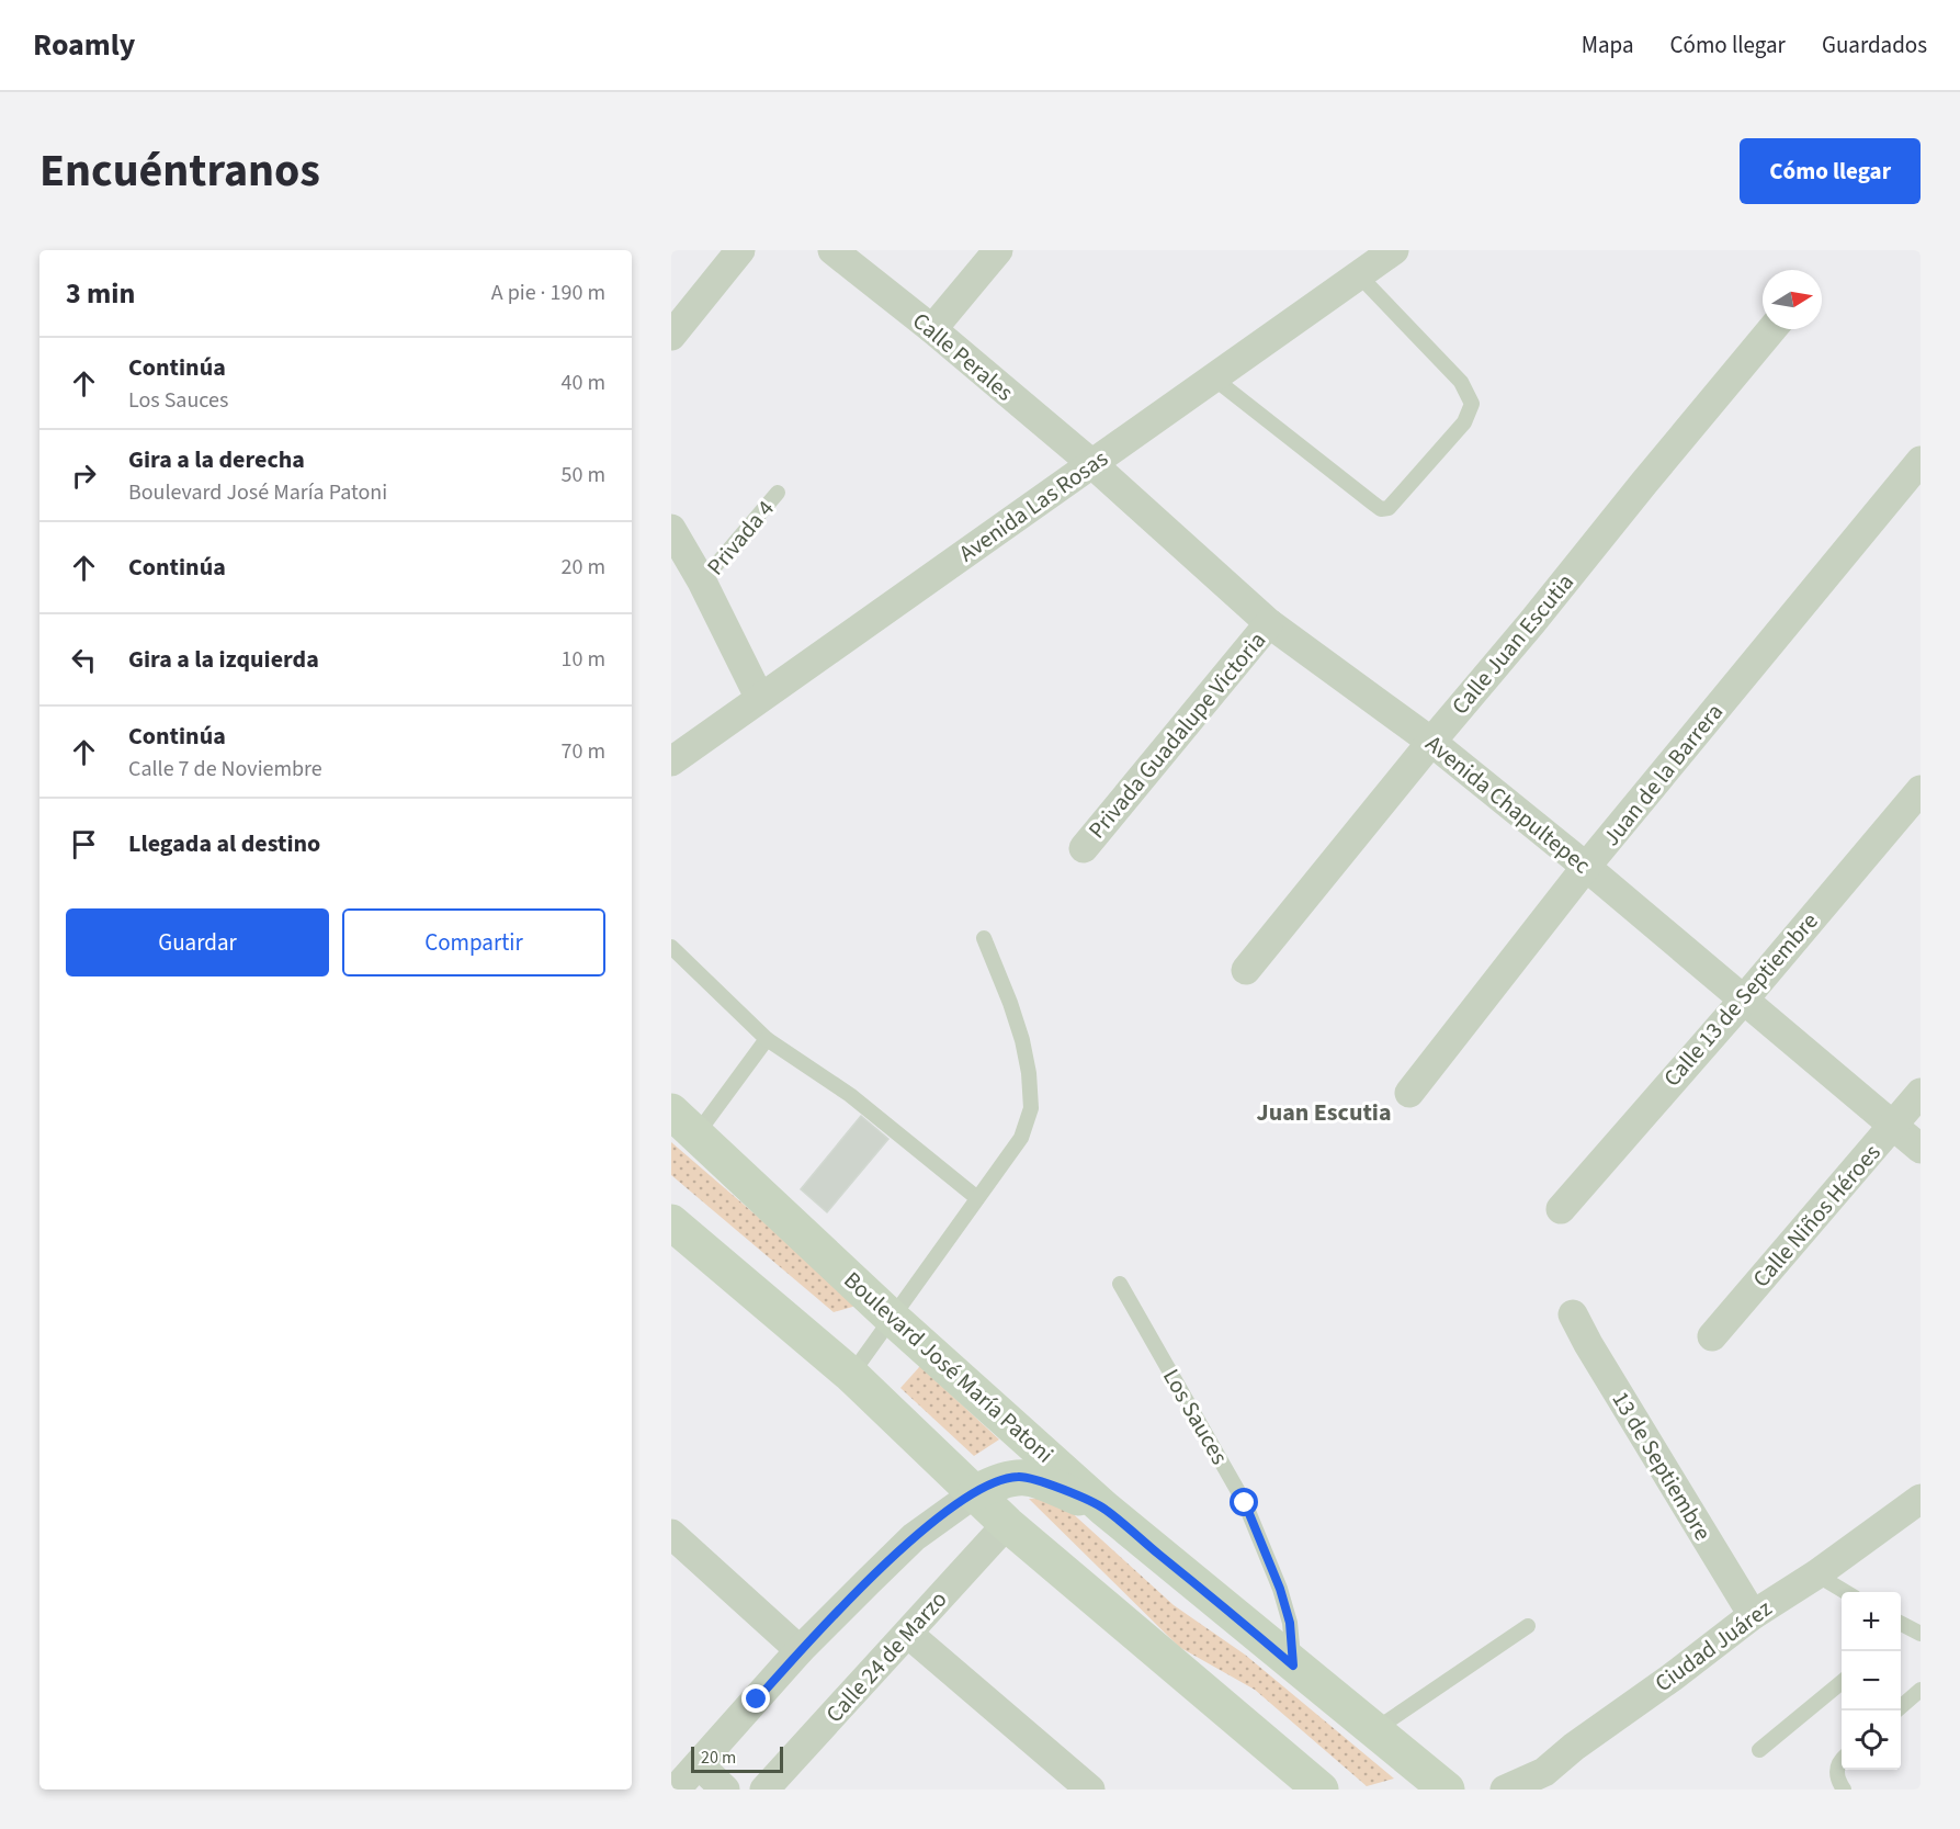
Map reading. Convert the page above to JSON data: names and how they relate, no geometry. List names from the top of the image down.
{
  "streets": {
    "main road": ["Boulevard José María Patoni"],
    "street": [
      "Calle Perales",
      "Avenida Las Rosas",
      "Calle Juan Escutia",
      "Privada Guadalupe Victoria",
      "Juan de la Barrera",
      "Avenida Chapultepec",
      "Calle 13 de Septiembre",
      "Calle Niños Héroes",
      "13 de Septiembre",
      "Ciudad Juárez",
      "Calle 24 de Marzo"
    ],
    "lane": ["Privada 4", "Los Sauces"]
  },
  "crossings": [
    ["Calle Perales", "Avenida Las Rosas"],
    ["Calle Perales", "Avenida Chapultepec"],
    ["Avenida Las Rosas", "Avenida Chapultepec"],
    ["Calle Juan Escutia", "Avenida Chapultepec"],
    ["Privada Guadalupe Victoria", "Avenida Chapultepec"],
    ["Juan de la Barrera", "Avenida Chapultepec"],
    ["Avenida Chapultepec", "Calle 13 de Septiembre"],
    ["Avenida Chapultepec", "Calle Niños Héroes"],
    ["Boulevard José María Patoni", "Los Sauces"],
    ["13 de Septiembre", "Ciudad Juárez"]
  ],
  "districts": ["Juan Escutia"],
  "scale_bar": "20 m",
  "north": "right",
  "page": {
    "header": "Roamly",
    "nav": ["Mapa", "Cómo llegar", "Guardados"],
    "title": "Encuéntranos",
    "buttons": [
      "Cómo llegar",
      ["Guardar", "Compartir"]
    ],
    "heading": ["3 min", "A pie · 190 m"],
    "list": [
      ["Continúa", "Los Sauces", "40 m"],
      ["Gira a la derecha", "Boulevard José María Patoni", "50 m"],
      ["Continúa", "20 m"],
      ["Gira a la izquierda", "10 m"],
      ["Continúa", "Calle 7 de Noviembre", "70 m"],
      "Llegada al destino"
    ],
    "map_buttons": ["+", "−"],
    "scale": "20 m"
  }
}
